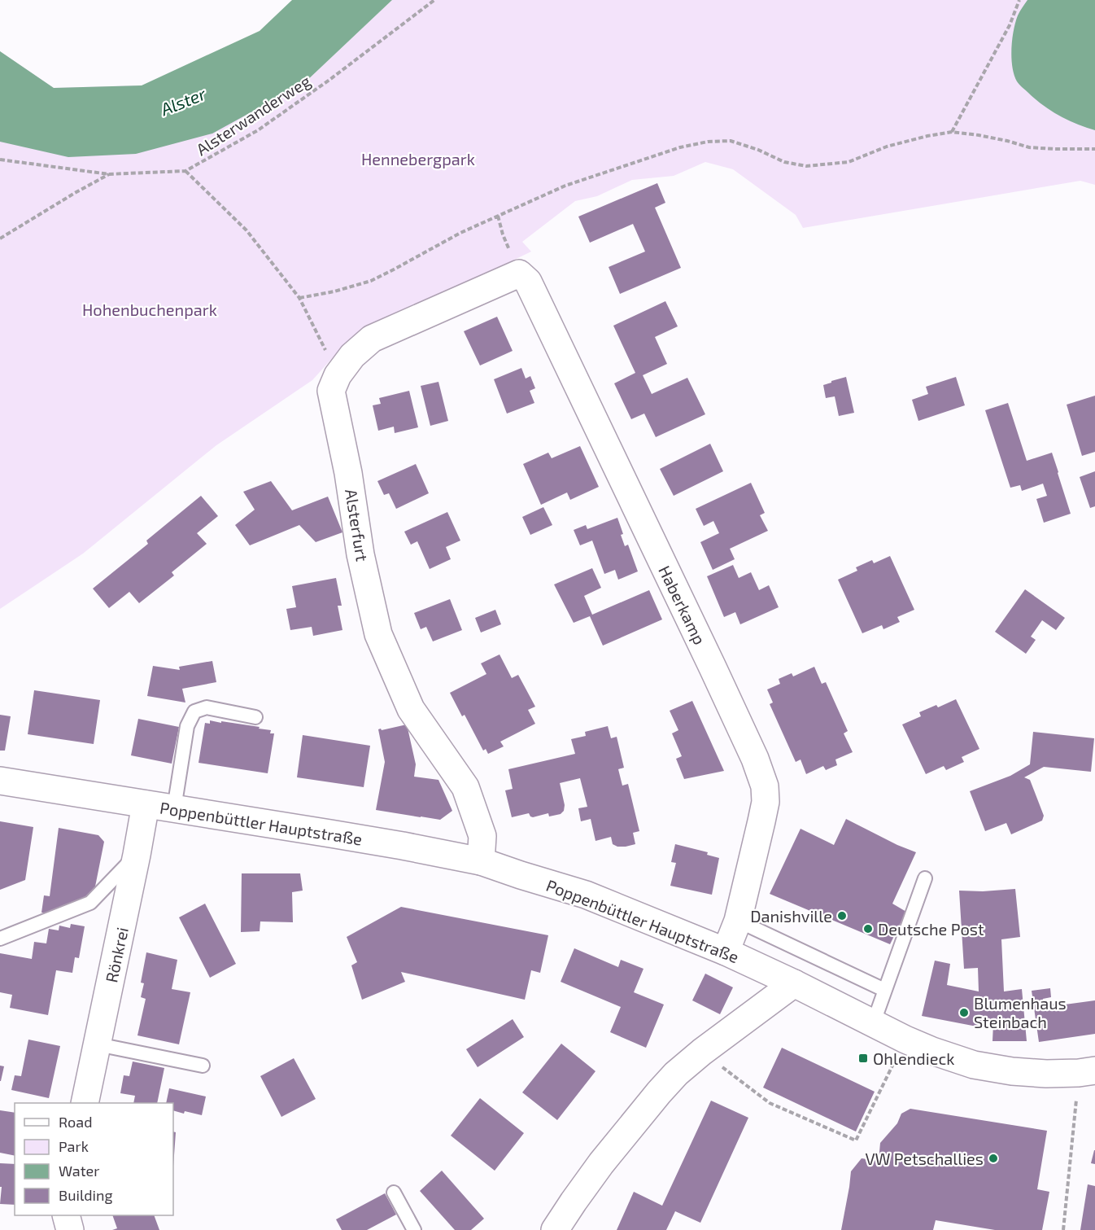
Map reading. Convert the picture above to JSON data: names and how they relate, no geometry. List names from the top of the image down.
{
  "streets": {
    "street": [
      "Alsterfurt",
      "Haberkamp",
      "Poppenbüttler Hauptstraße",
      "Rönkrei"
    ],
    "path": ["Alsterwanderweg"]
  },
  "crossings": [
    ["Alsterfurt", "Haberkamp"],
    ["Alsterfurt", "Poppenbüttler Hauptstraße"],
    ["Haberkamp", "Poppenbüttler Hauptstraße"],
    ["Poppenbüttler Hauptstraße", "Rönkrei"]
  ],
  "water": ["Alster"],
  "parks": ["Hennebergpark", "Hohenbuchenpark"],
  "places": {
    "other": [
      "Danishville",
      "Deutsche Post",
      "Blumenhaus Steinbach",
      "VW Petschallies"
    ],
    "transit": ["Ohlendieck"]
  },
  "legend": [
    "Road",
    "Park",
    "Water",
    "Building"
  ]
}
